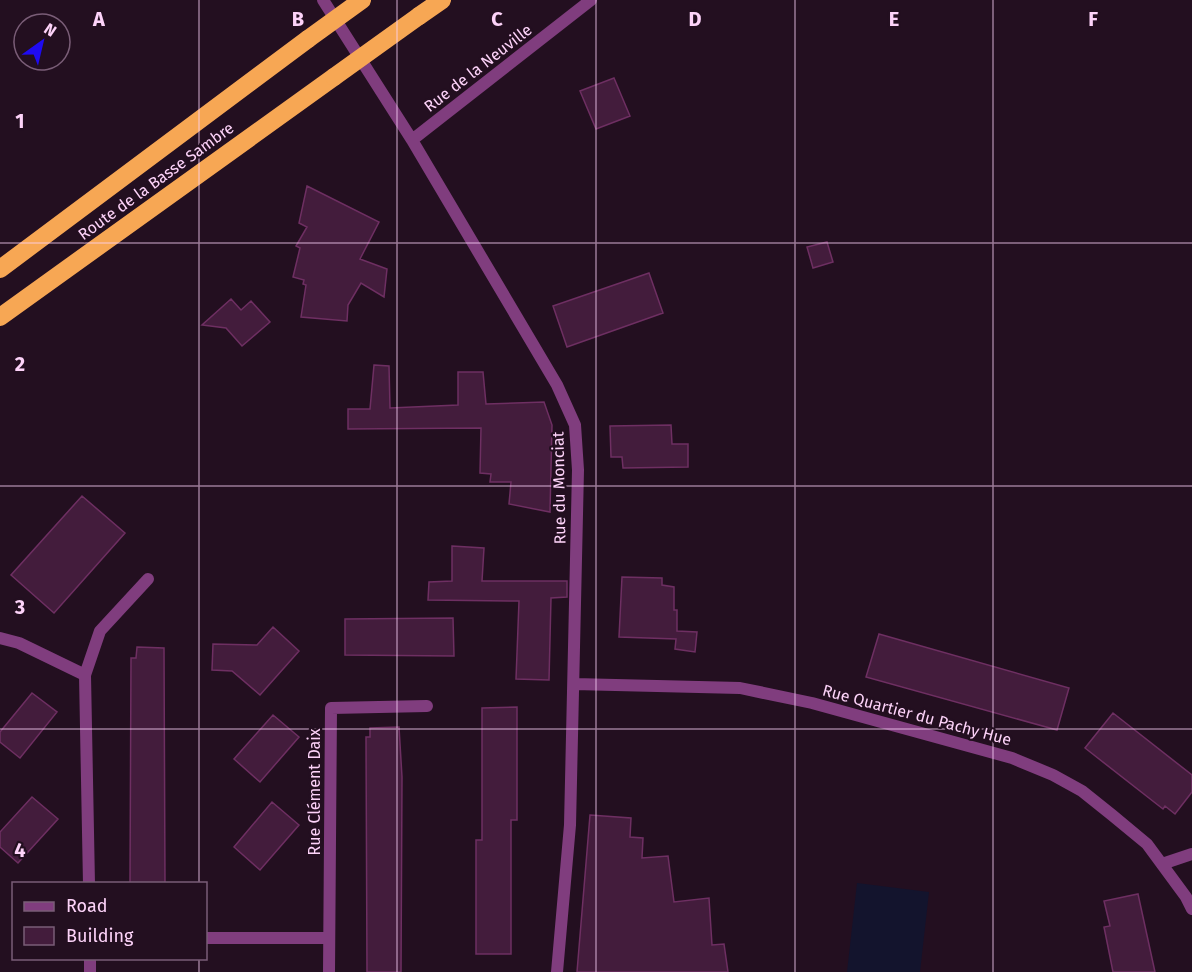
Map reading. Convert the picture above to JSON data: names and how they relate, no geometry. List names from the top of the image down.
{
  "streets": {
    "highway": ["Route de la Basse Sambre"],
    "street": [
      "Rue de la Neuville",
      "Rue du Monciat",
      "Rue Quartier du Pachy Hue",
      "Rue Clément Daix"
    ]
  },
  "crossings": [
    ["Rue de la Neuville", "Rue du Monciat"],
    ["Rue du Monciat", "Rue Quartier du Pachy Hue"]
  ],
  "legend": ["Road", "Building"],
  "north": "top right",
  "grid": {
    "columns": [
      "A",
      "B",
      "C",
      "D",
      "E",
      "F"
    ],
    "rows": [
      "1",
      "2",
      "3",
      "4"
    ]
  }
}
